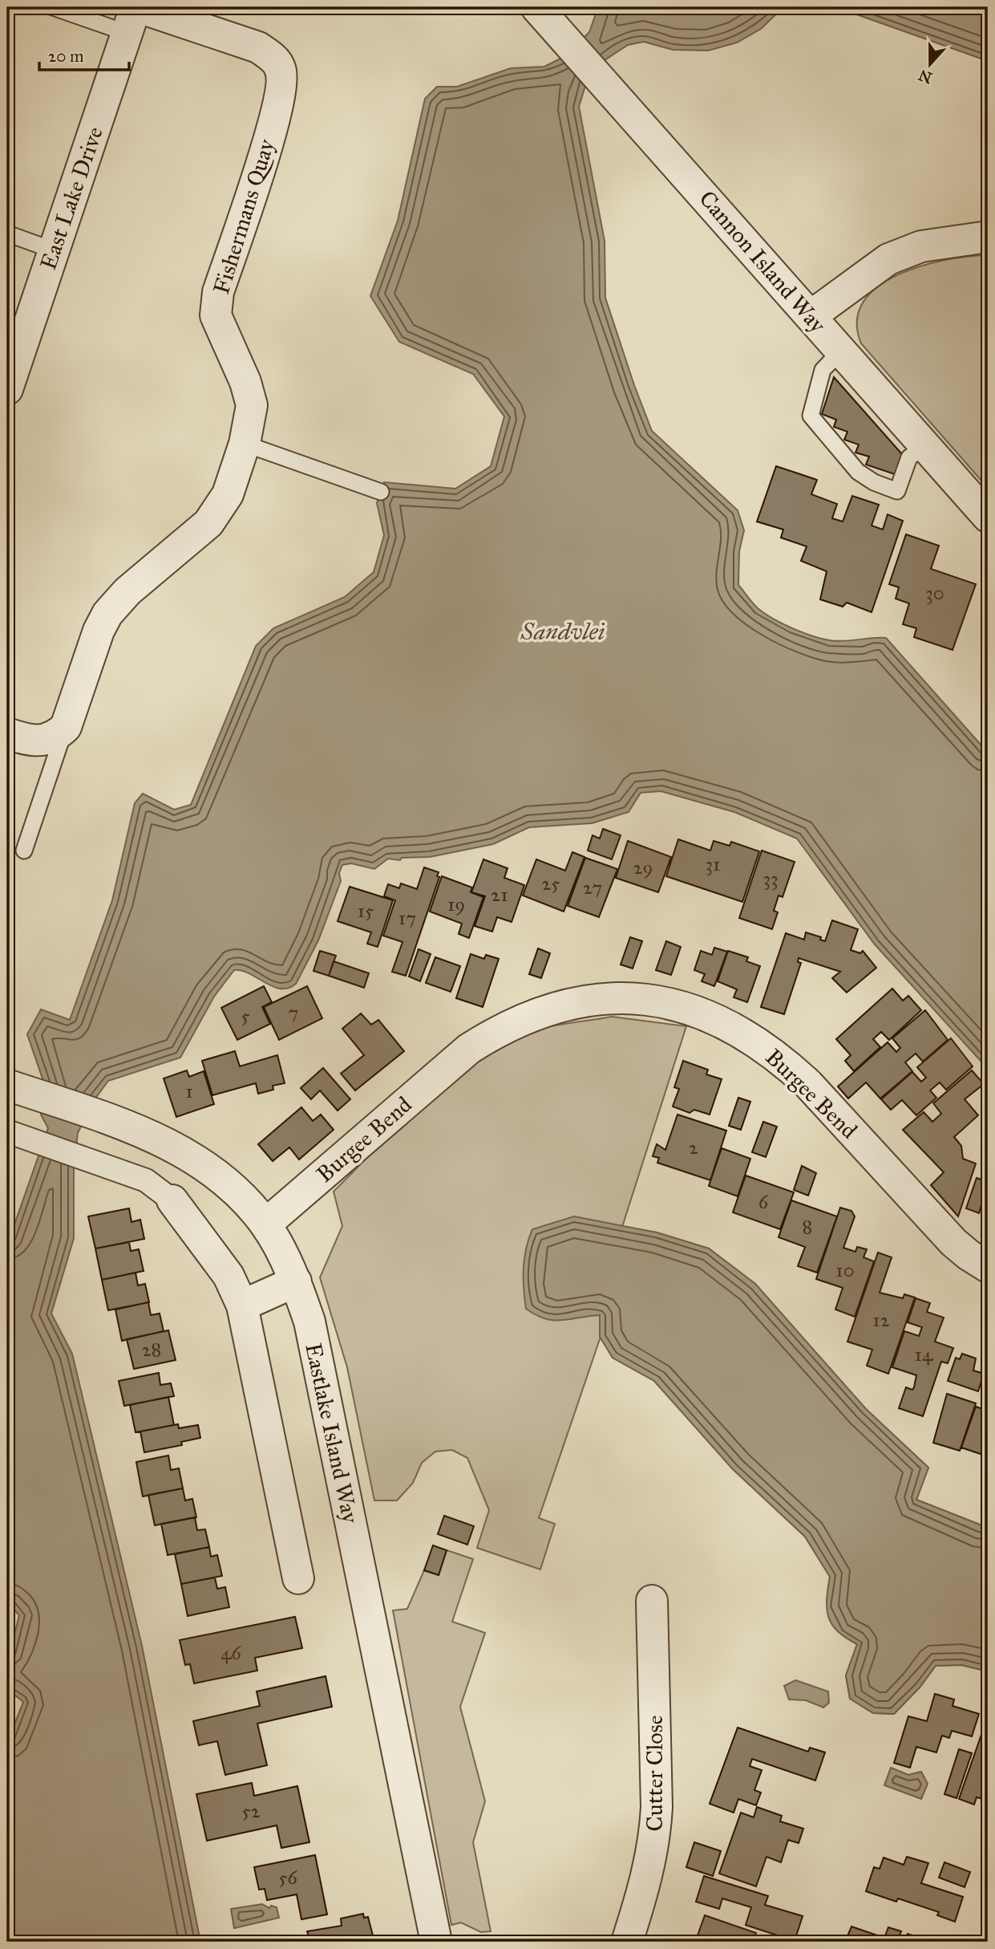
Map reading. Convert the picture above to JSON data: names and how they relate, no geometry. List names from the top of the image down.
{
  "streets": {
    "street": [
      "East Lake Drive",
      "Fishermans Quay",
      "Cannon Island Way",
      "Burgee Bend",
      "Eastlake Island Way",
      "Cutter Close"
    ]
  },
  "crossings": [
    ["East Lake Drive", "Fishermans Quay"],
    ["Burgee Bend", "Eastlake Island Way"]
  ],
  "water": ["Sandvlei"],
  "house_numbers": [
    "30",
    "31",
    "29",
    "33",
    "25",
    "27",
    "21",
    "19",
    "15",
    "17",
    "7",
    "5",
    "1",
    "2",
    "6",
    "8",
    "10",
    "12",
    "28",
    "14",
    "46",
    "52",
    "56"
  ],
  "scale_bar": "20 m",
  "north": "bottom"
}
